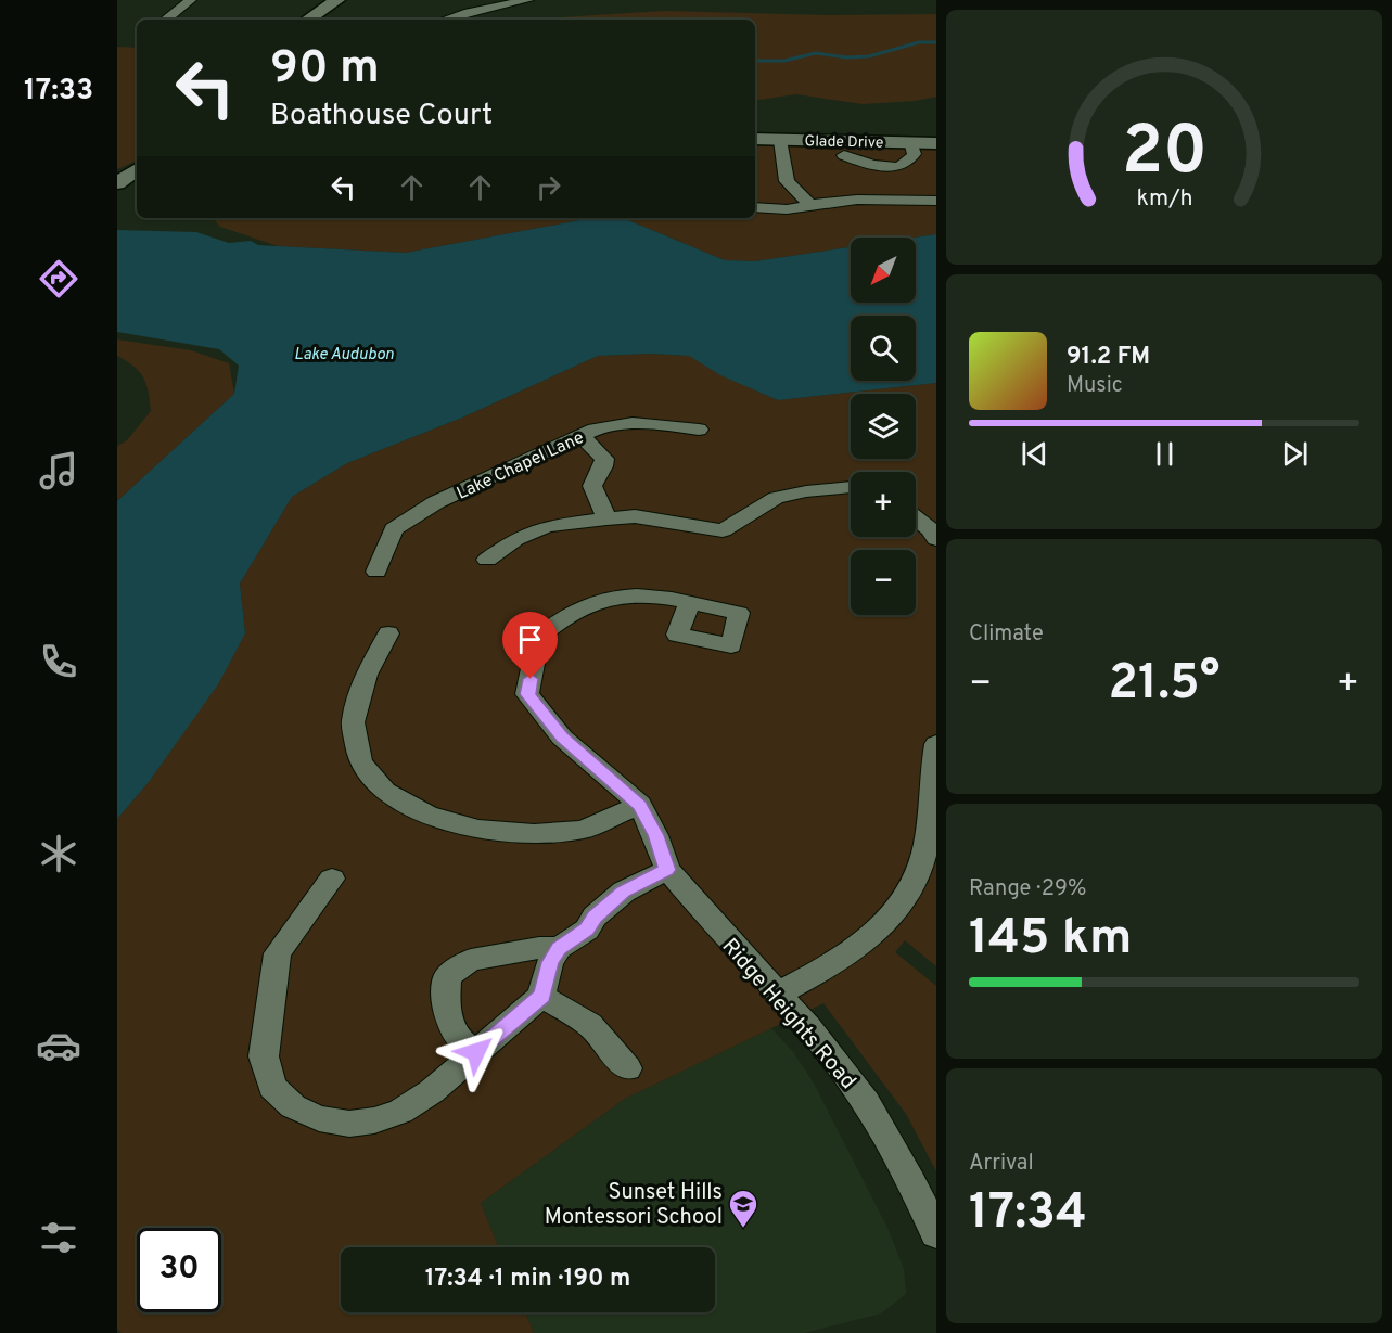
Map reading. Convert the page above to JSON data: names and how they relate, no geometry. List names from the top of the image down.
{
  "streets": {
    "street": ["Glade Drive", "Lake Chapel Lane", "Ridge Heights Road"]
  },
  "water": ["Lake Audubon"],
  "places": {
    "school or university": ["Sunset Hills Montessori School"]
  },
  "north": "bottom left",
  "page": {
    "tabs": "17:33",
    "turn": ["90 m", "Boathouse Court"],
    "map_buttons": ["+", "−"],
    "song": ["91.2 FM", "Music"],
    "tile": [
      "Climate",
      ["Range · 29%", "145 km"],
      ["Arrival", "17:34"]
    ],
    "heat": ["−", "21.5°", "+"],
    "limit": "30",
    "trip": "17:34 · 1 min · 190 m",
    "gauge": ["20", "km/h"]
  }
}
